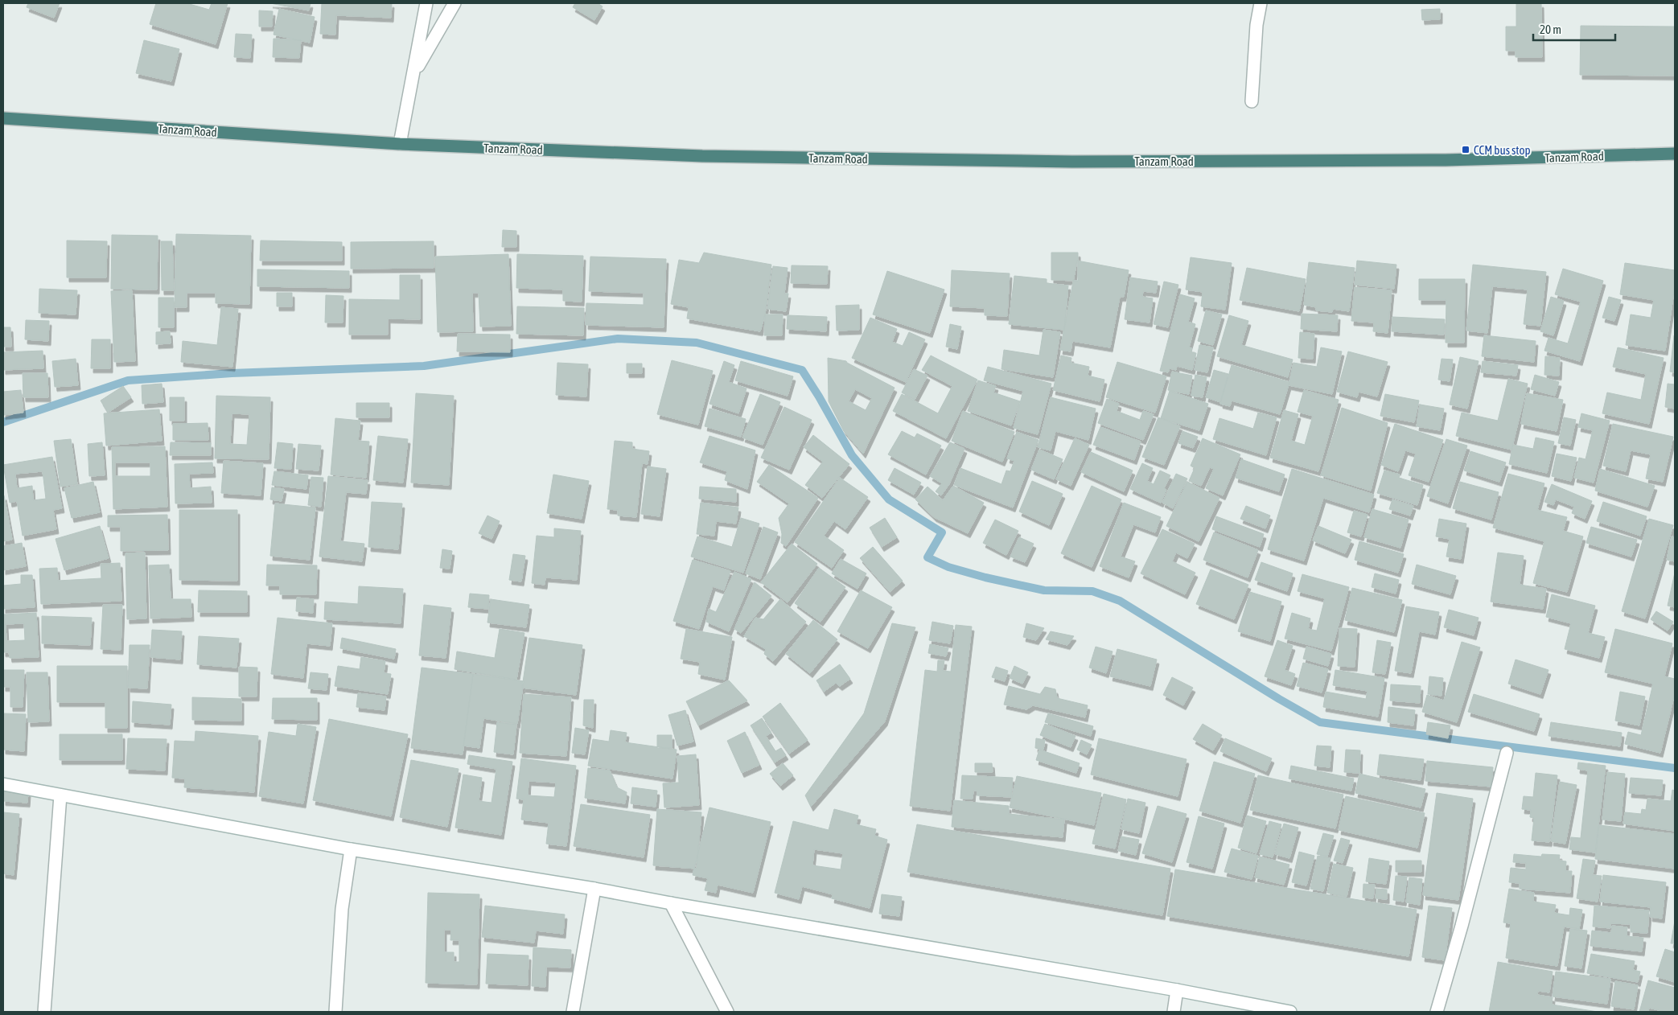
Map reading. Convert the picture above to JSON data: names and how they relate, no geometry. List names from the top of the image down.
{
  "streets": {
    "highway": ["Tanzam Road"]
  },
  "places": {
    "transit": ["CCM bus stop"]
  },
  "scale_bar": "20 m"
}
